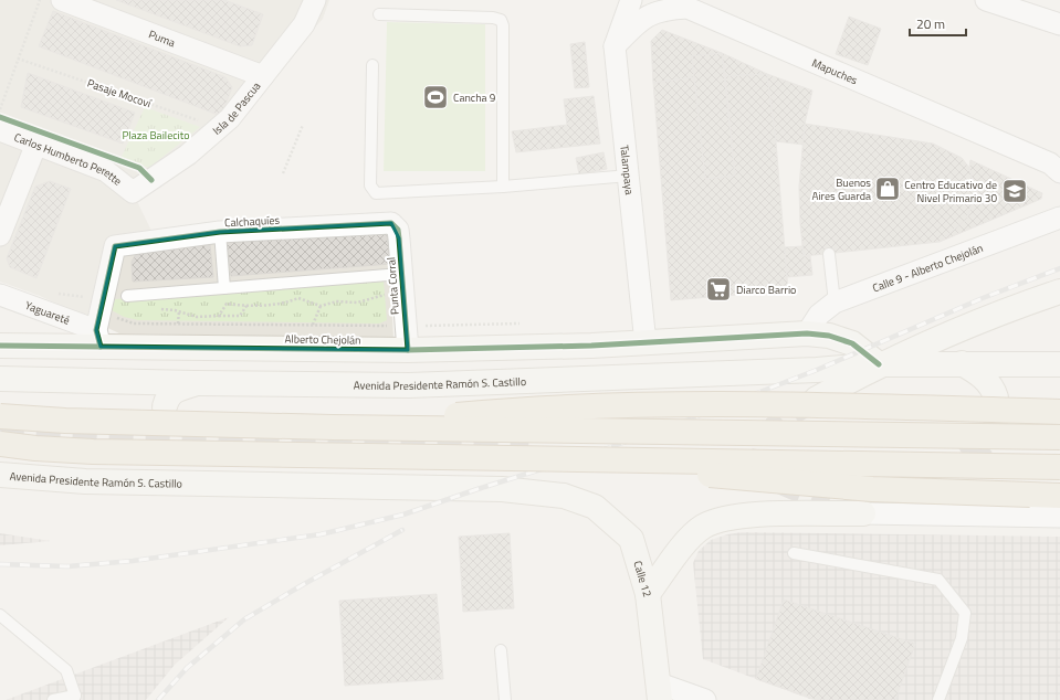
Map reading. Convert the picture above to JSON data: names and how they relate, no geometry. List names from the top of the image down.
{
  "streets": {
    "main road": ["Alberto Chejolán", "Avenida Presidente Ramón S. Castillo", "Calle 12"],
    "street": [
      "Puma",
      "Mapuches",
      "Isla de Pascua",
      "Carlos Humberto Perette",
      "Talampaya",
      "Calchaquíes",
      "Calle 9 - Alberto Chejolán",
      "Punta Corral",
      "Yaguareté"
    ],
    "path": ["Pasaje Mocoví"]
  },
  "crossings": [
    ["Puma", "Isla de Pascua"],
    ["Mapuches", "Talampaya"],
    ["Pasaje Mocoví", "Isla de Pascua"],
    ["Isla de Pascua", "Carlos Humberto Perette"],
    ["Talampaya", "Alberto Chejolán"],
    ["Calchaquíes", "Punta Corral"],
    ["Calchaquíes", "Yaguareté"],
    ["Calchaquíes", "Alberto Chejolán"],
    ["Punta Corral", "Alberto Chejolán"],
    ["Yaguareté", "Alberto Chejolán"],
    ["Avenida Presidente Ramón S. Castillo", "Calle 12"]
  ],
  "parks": ["Plaza Bailecito"],
  "places": {
    "sports": ["Cancha 9"],
    "shop": ["Buenos Aires Guarda"],
    "school or university": ["Centro Educativo de Nivel Primario 30"],
    "supermarket": ["Diarco Barrio"]
  },
  "scale_bar": "20 m"
}
